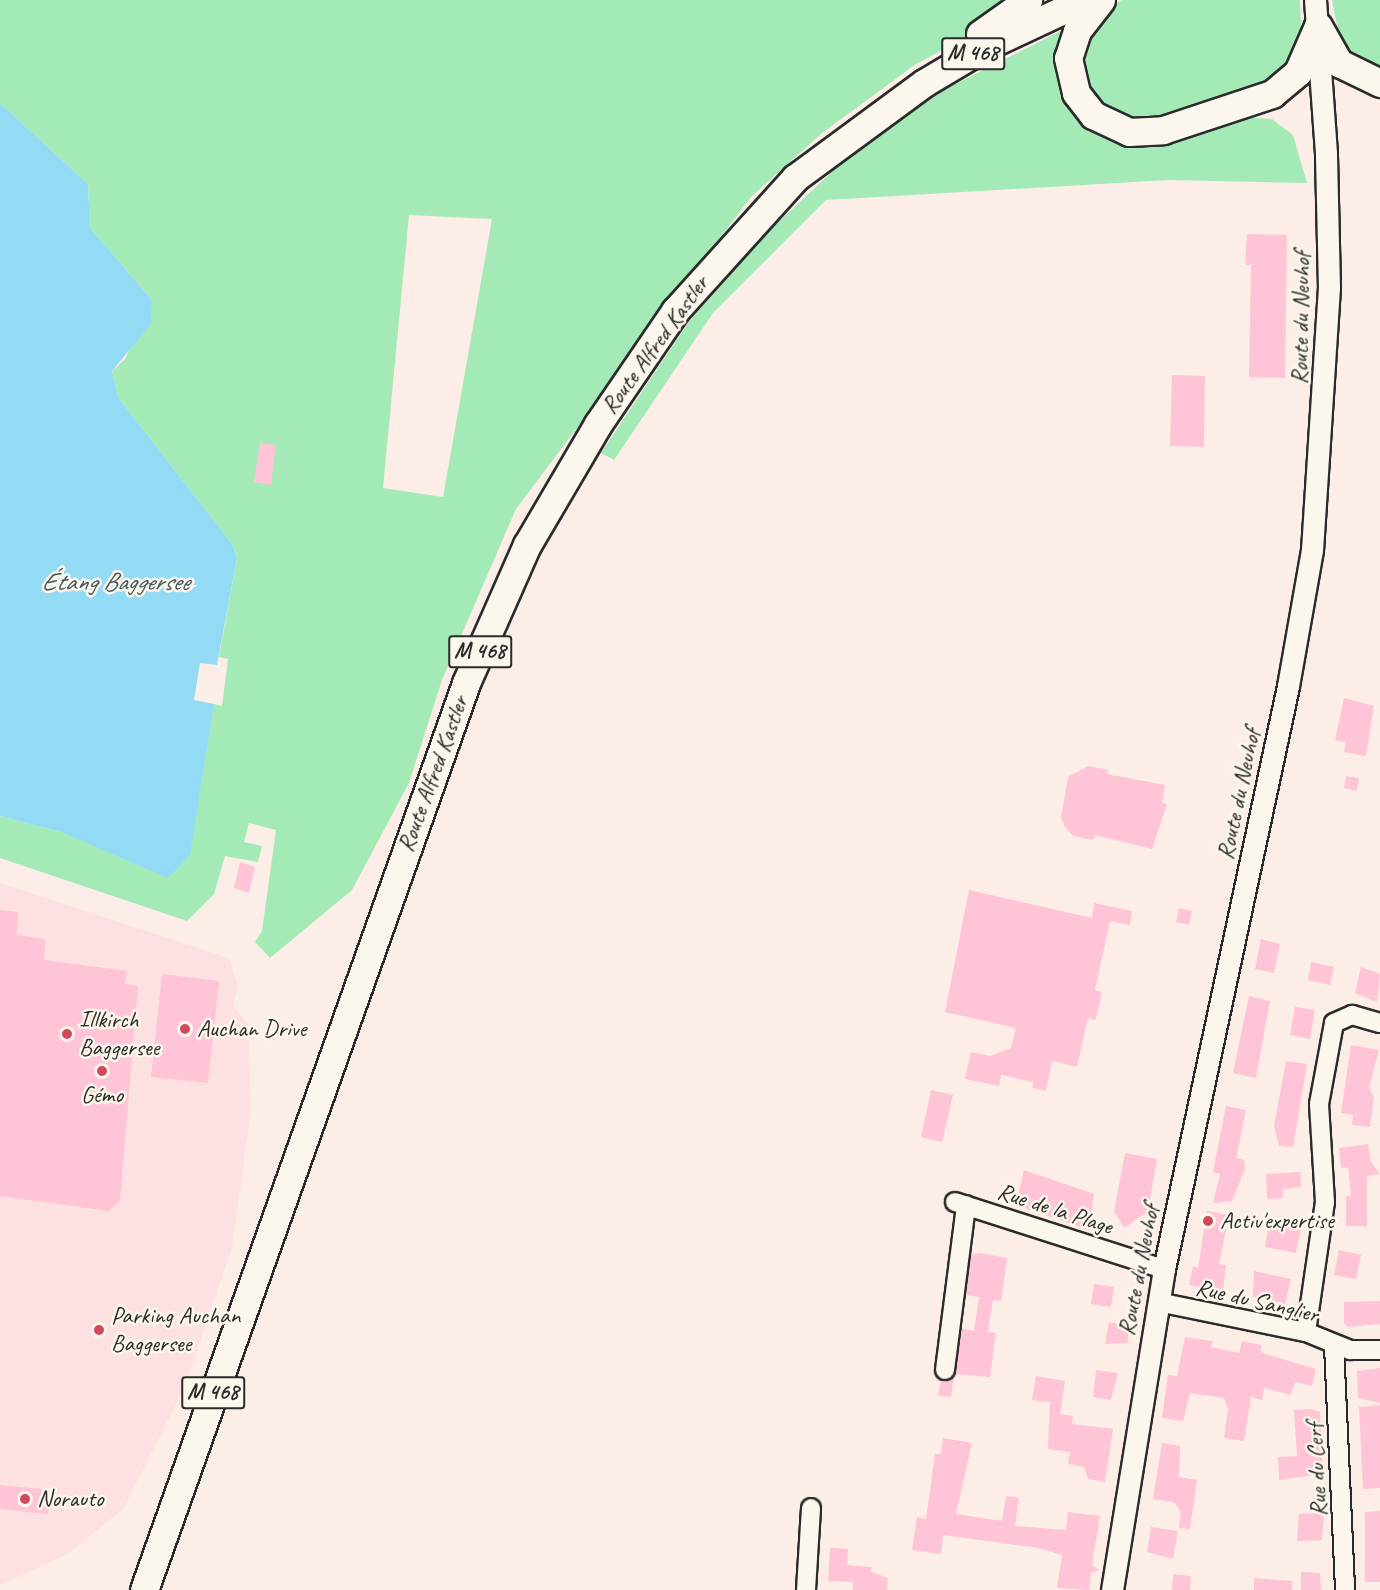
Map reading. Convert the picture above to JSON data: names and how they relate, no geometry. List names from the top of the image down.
{
  "streets": {
    "main road": ["M 468", "Route Alfred Kastler"],
    "street": [
      "Route du Neuhof",
      "Rue de la Plage",
      "Rue du Sanglier",
      "Rue du Cerf"
    ]
  },
  "crossings": [
    ["Route du Neuhof", "Rue de la Plage"],
    ["Route du Neuhof", "Rue du Sanglier"],
    ["Rue du Sanglier", "Rue du Cerf"]
  ],
  "water": ["Étang Baggersee"],
  "places": [
    "Auchan Drive",
    "Illkirch Baggersee",
    "Gémo",
    "Activ'expertise",
    "Parking Auchan Baggersee",
    "Norauto"
  ]
}
